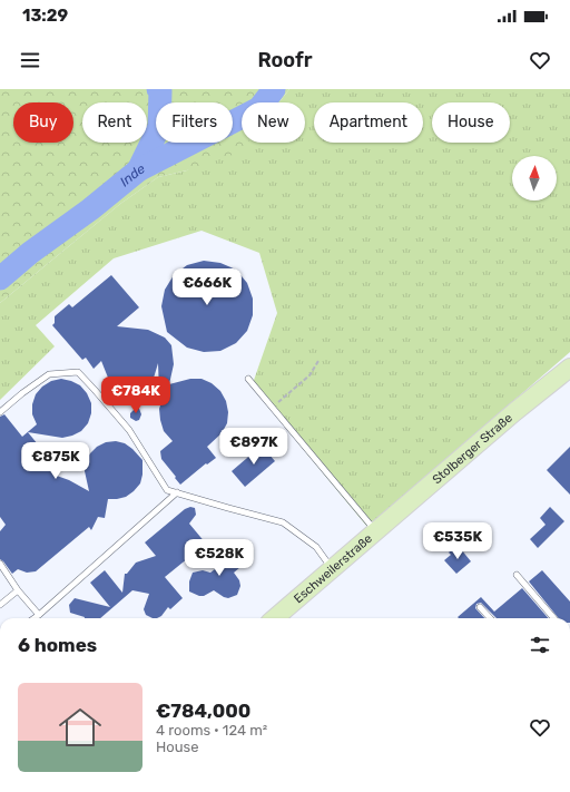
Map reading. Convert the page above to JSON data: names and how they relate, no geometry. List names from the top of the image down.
{
  "streets": {
    "main road": ["Stolberger Straße", "Eschweilerstraße"]
  },
  "crossings": [
    ["Stolberger Straße", "Eschweilerstraße"]
  ],
  "water": ["Inde"],
  "north": "top",
  "page": {
    "status": "13:29",
    "header": "Roofr",
    "chip": [
      "Buy",
      "Rent",
      "Filters",
      "New",
      "Apartment",
      "House"
    ],
    "price": [
      "€666K",
      "€784K",
      "€897K",
      "€875K",
      "€535K",
      "€528K"
    ],
    "heading": "6 homes",
    "list": [
      {
        "name": "€784,000",
        "note": "4 rooms · 124 m² · House"
      }
    ]
  }
}
